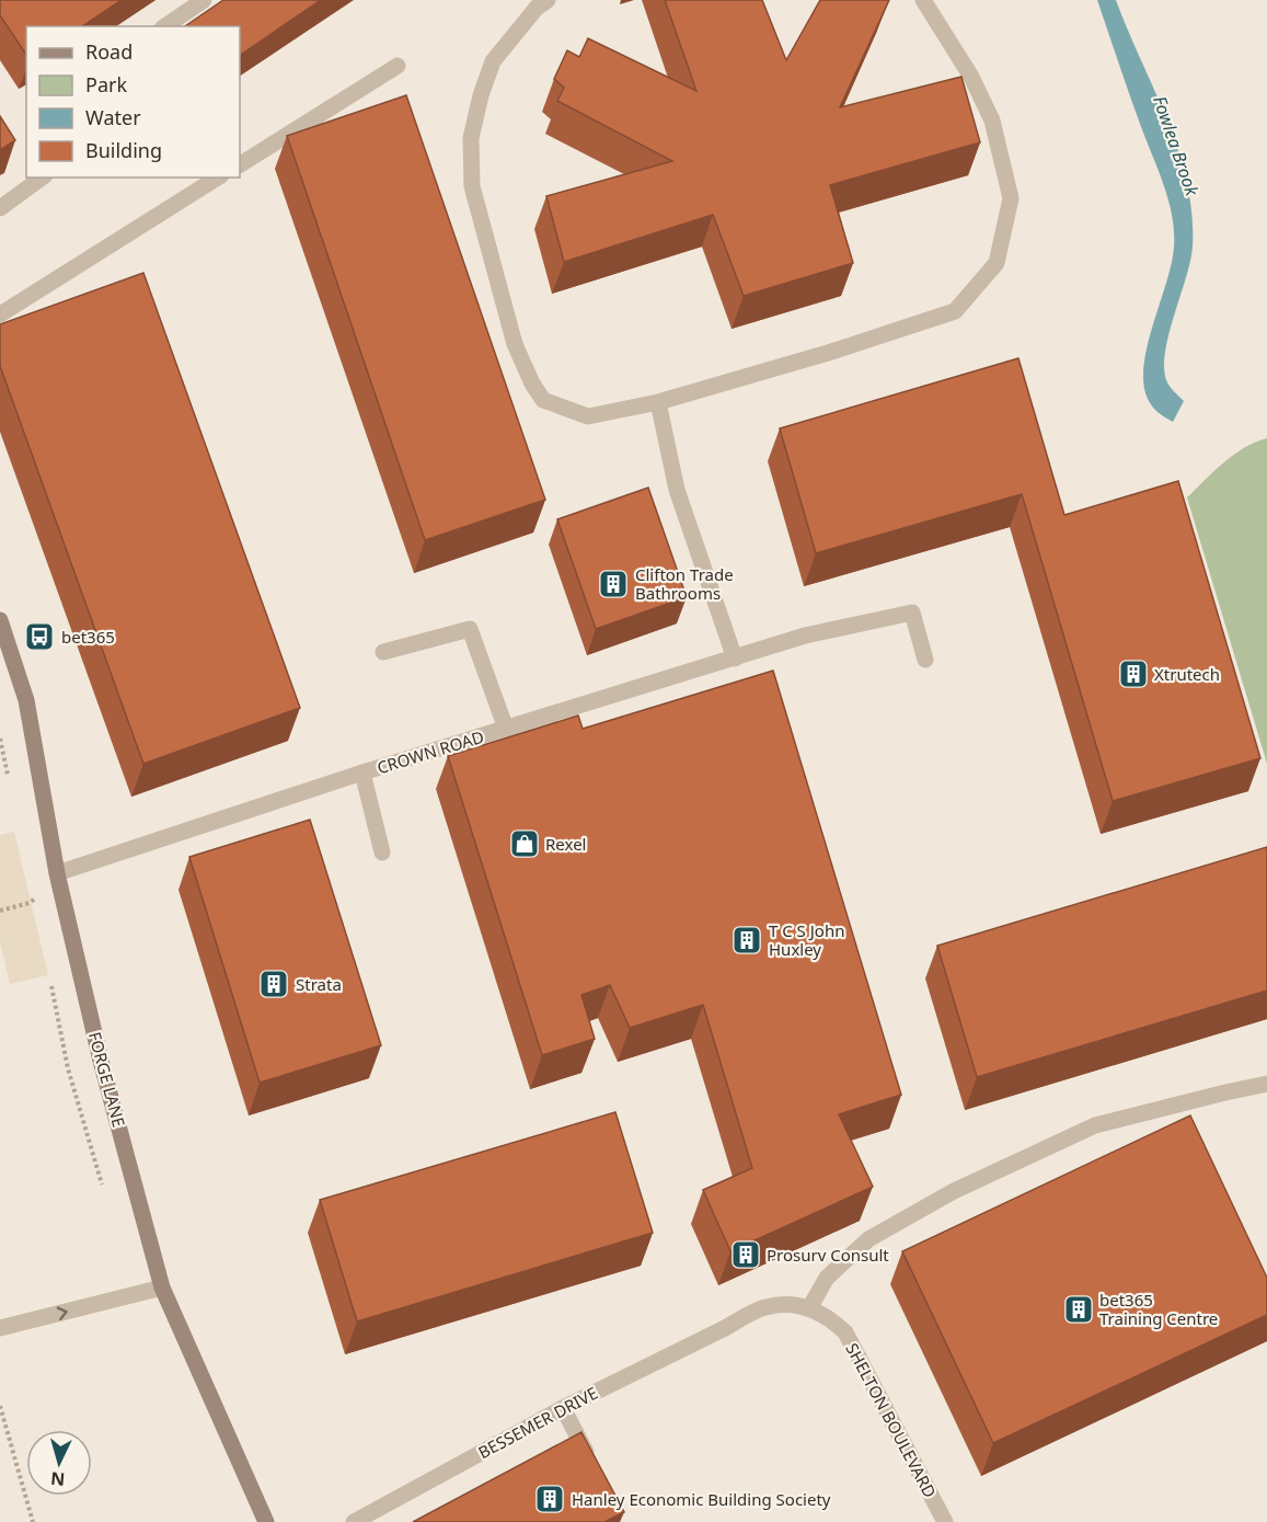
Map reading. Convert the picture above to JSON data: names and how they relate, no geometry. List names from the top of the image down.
{
  "streets": {
    "street": [
      "CROWN ROAD",
      "FORGE LANE",
      "SHELTON BOULEVARD",
      "BESSEMER DRIVE"
    ]
  },
  "crossings": [
    ["CROWN ROAD", "FORGE LANE"],
    ["SHELTON BOULEVARD", "BESSEMER DRIVE"]
  ],
  "water": ["Fowlea Brook"],
  "places": {
    "building": [
      "Clifton Trade Bathrooms",
      "Xtrutech",
      "T C S John Huxley",
      "Strata",
      "Prosurv Consult",
      "bet365 Training Centre",
      "Hanley Economic Building Society"
    ],
    "bus stop": ["bet365"],
    "shop": ["Rexel"]
  },
  "legend": [
    "Road",
    "Park",
    "Water",
    "Building"
  ],
  "north": "bottom"
}
